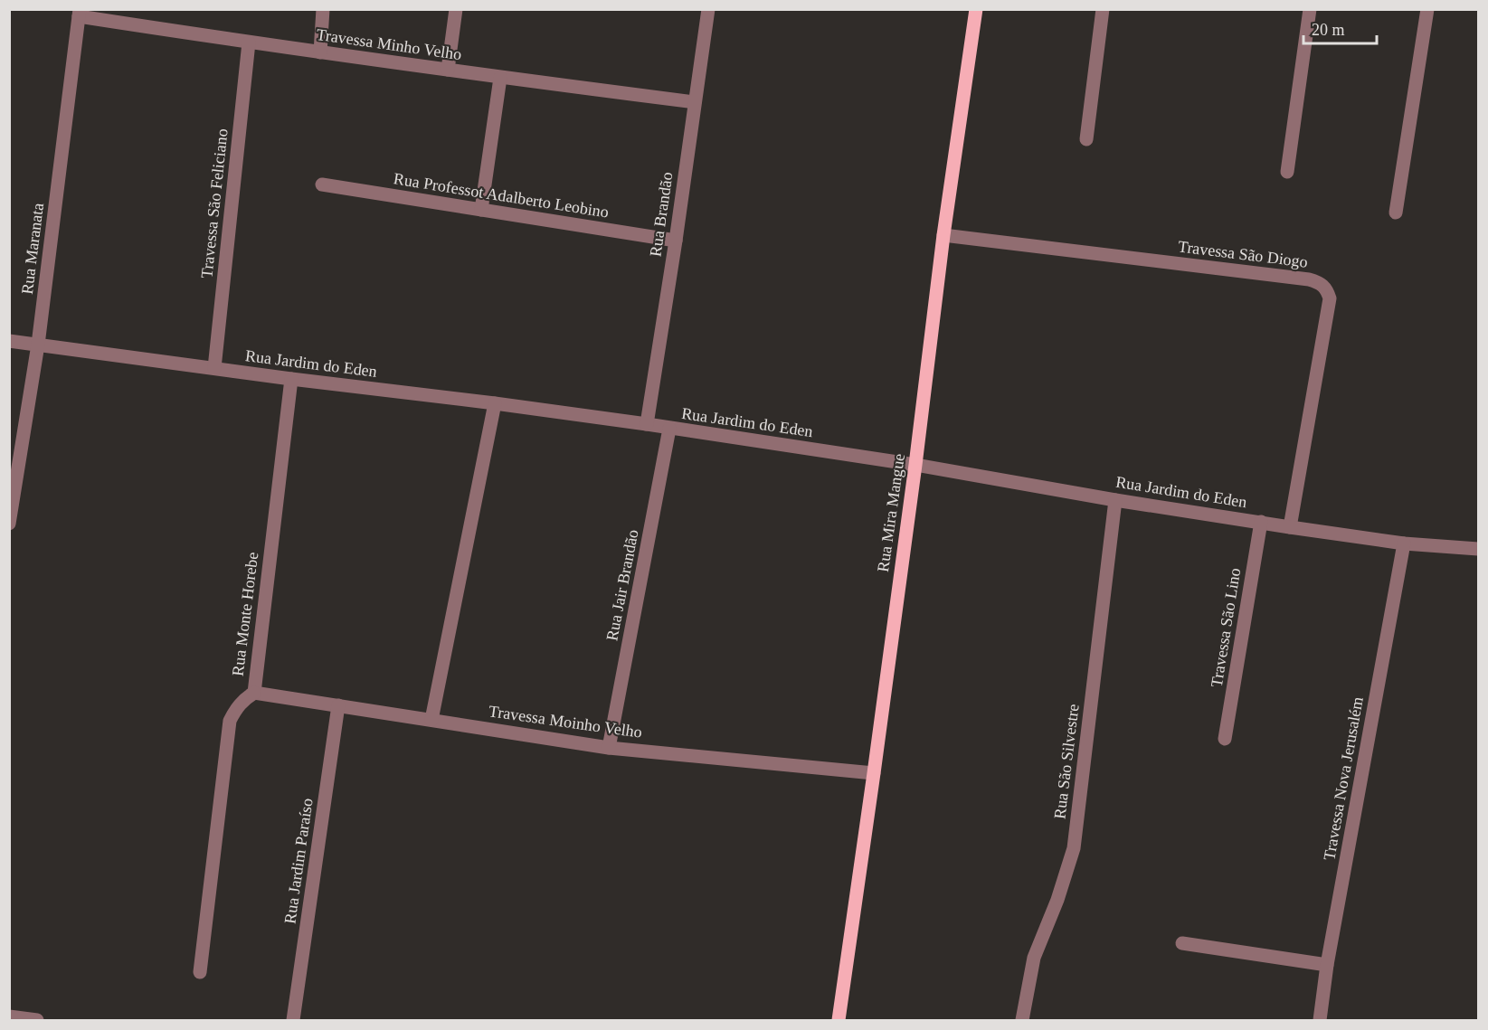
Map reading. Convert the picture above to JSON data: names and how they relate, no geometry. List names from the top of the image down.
{
  "streets": {
    "main road": ["Rua Mira Mangue"],
    "street": [
      "Travessa Minho Velho",
      "Rua Professot Adalberto Leobino",
      "Travessa São Feliciano",
      "Rua Brandão",
      "Rua Maranata",
      "Travessa São Diogo",
      "Rua Jardim do Eden",
      "Rua Jair Brandão",
      "Rua Monte Horebe",
      "Travessa São Lino",
      "Travessa Moinho Velho",
      "Rua São Silvestre",
      "Travessa Nova Jerusalém",
      "Rua Jardim Paraíso"
    ]
  },
  "crossings": [
    ["Travessa Minho Velho", "Travessa São Feliciano"],
    ["Travessa Minho Velho", "Rua Brandão"],
    ["Travessa Minho Velho", "Rua Maranata"],
    ["Rua Professot Adalberto Leobino", "Rua Brandão"],
    ["Travessa São Feliciano", "Rua Jardim do Eden"],
    ["Rua Brandão", "Rua Jardim do Eden"],
    ["Rua Maranata", "Rua Jardim do Eden"],
    ["Travessa São Diogo", "Rua Jardim do Eden"],
    ["Travessa São Diogo", "Rua Mira Mangue"],
    ["Rua Jardim do Eden", "Rua Mira Mangue"],
    ["Rua Jardim do Eden", "Rua Jair Brandão"],
    ["Rua Jardim do Eden", "Rua Monte Horebe"],
    ["Rua Jardim do Eden", "Travessa São Lino"],
    ["Rua Jardim do Eden", "Rua São Silvestre"],
    ["Rua Jardim do Eden", "Travessa Nova Jerusalém"],
    ["Rua Mira Mangue", "Travessa Moinho Velho"],
    ["Rua Jair Brandão", "Travessa Moinho Velho"],
    ["Rua Monte Horebe", "Travessa Moinho Velho"],
    ["Travessa Moinho Velho", "Rua Jardim Paraíso"]
  ],
  "scale_bar": "20 m"
}
